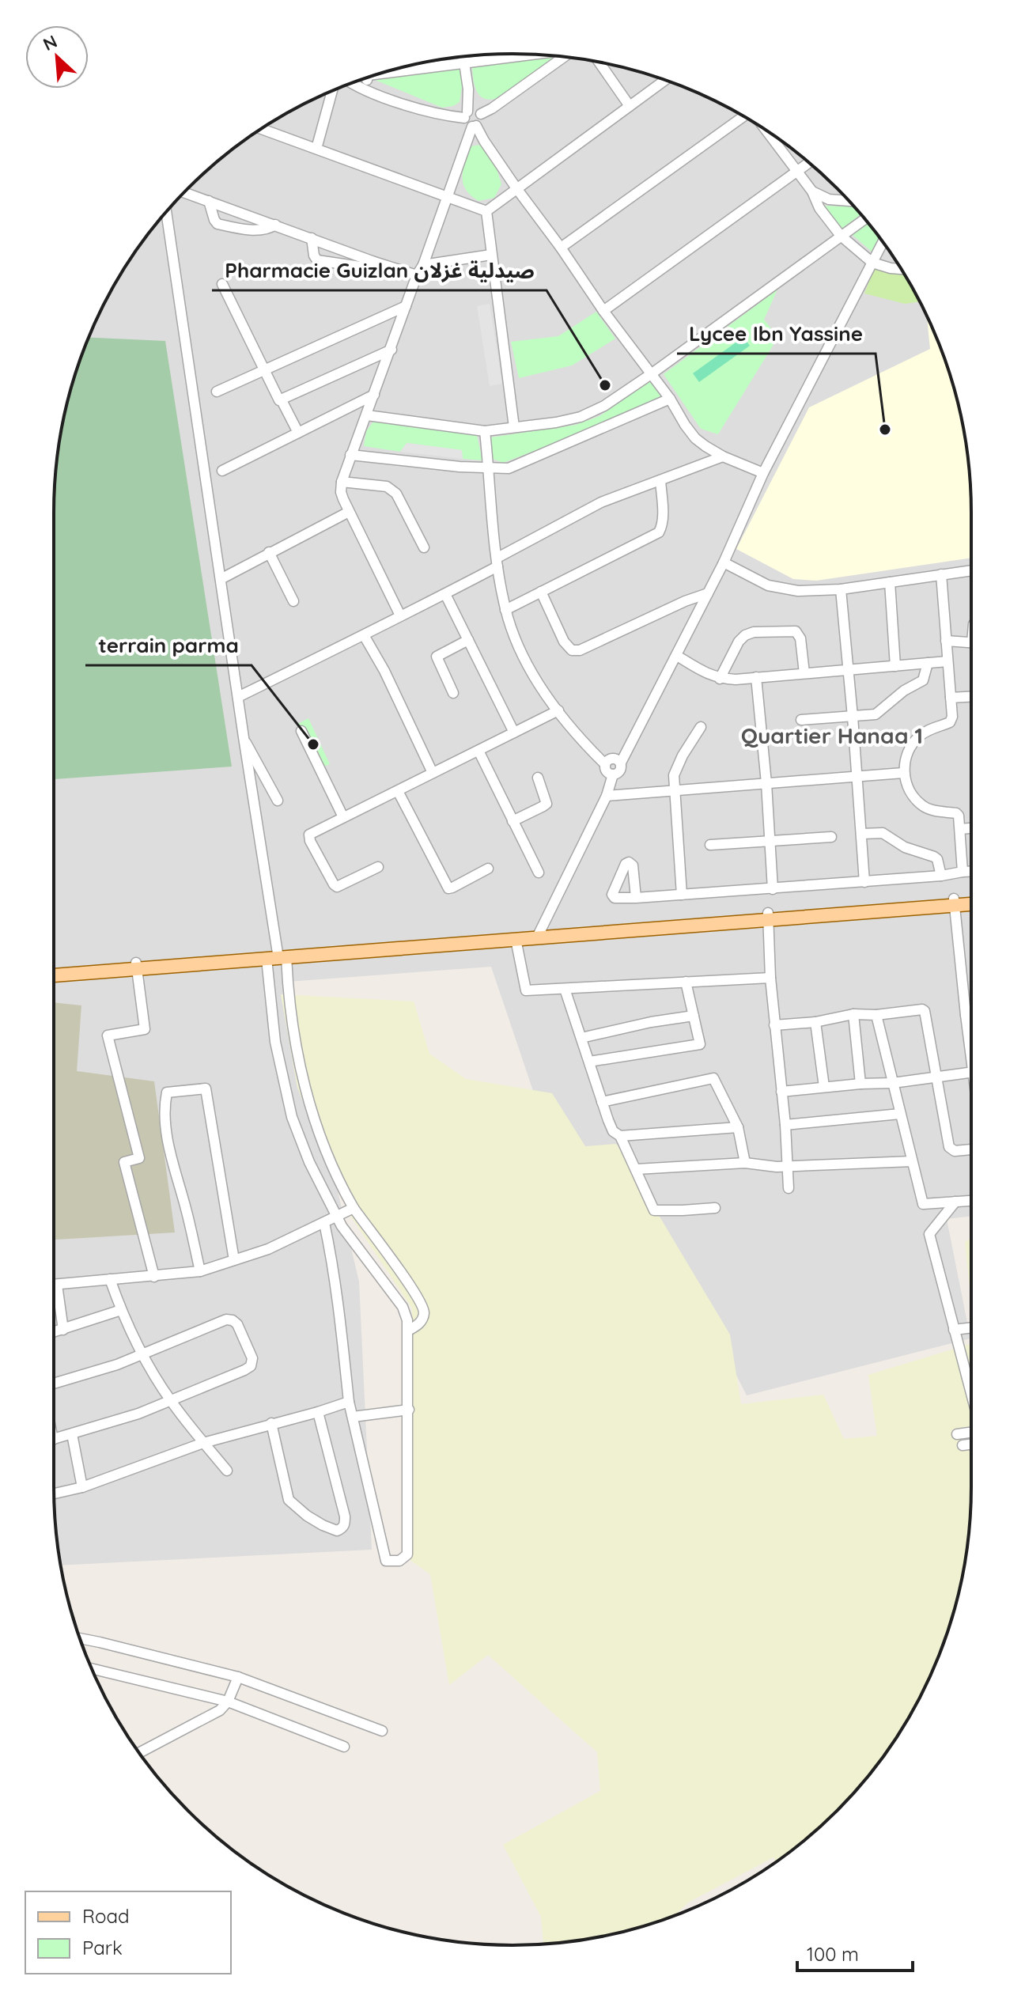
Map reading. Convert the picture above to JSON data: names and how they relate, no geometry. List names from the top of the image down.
{
  "districts": ["Quartier Hanaa 1"],
  "places": ["Pharmacie Guizlan صيدلية غزلان", "Lycee Ibn Yassine", "terrain parma"],
  "legend": ["Road", "Park"],
  "scale_bar": "100 m",
  "north": "top left"
}
